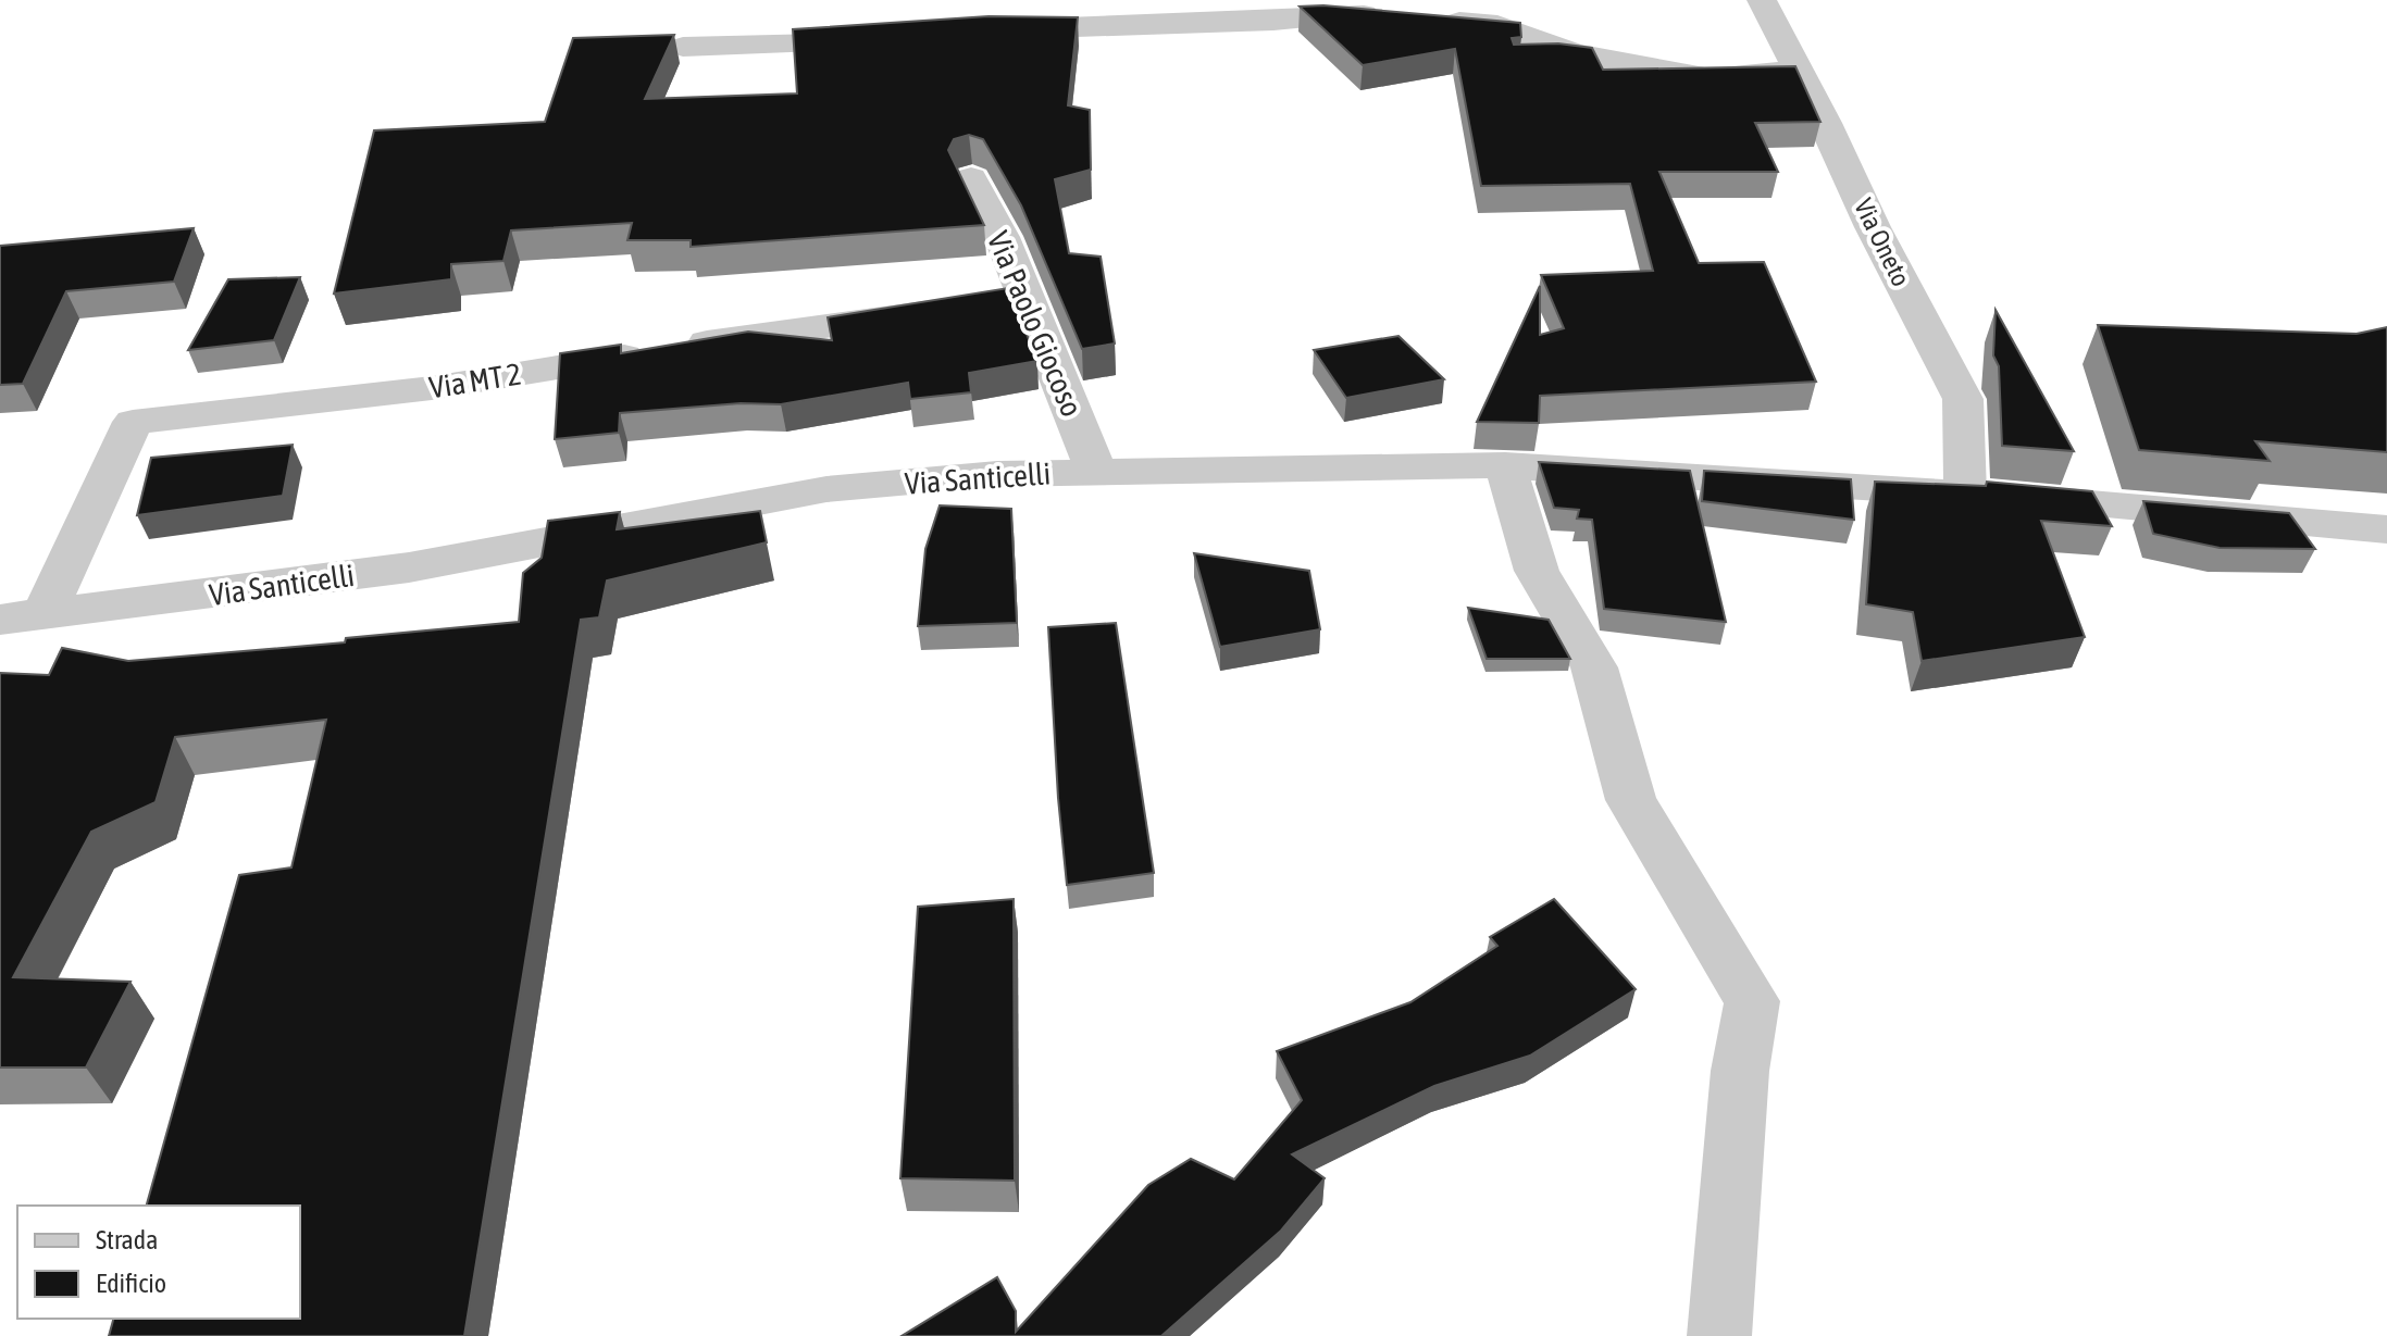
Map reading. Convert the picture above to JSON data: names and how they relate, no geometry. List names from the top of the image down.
{
  "streets": {
    "street": [
      "Via Oneto",
      "Via Paolo Giocoso",
      "Via MT 2",
      "Via Santicelli"
    ]
  },
  "crossings": [
    ["Via Oneto", "Via Santicelli"],
    ["Via Paolo Giocoso", "Via MT 2"],
    ["Via Paolo Giocoso", "Via Santicelli"],
    ["Via MT 2", "Via Santicelli"]
  ],
  "legend": ["Strada", "Edificio"]
}
